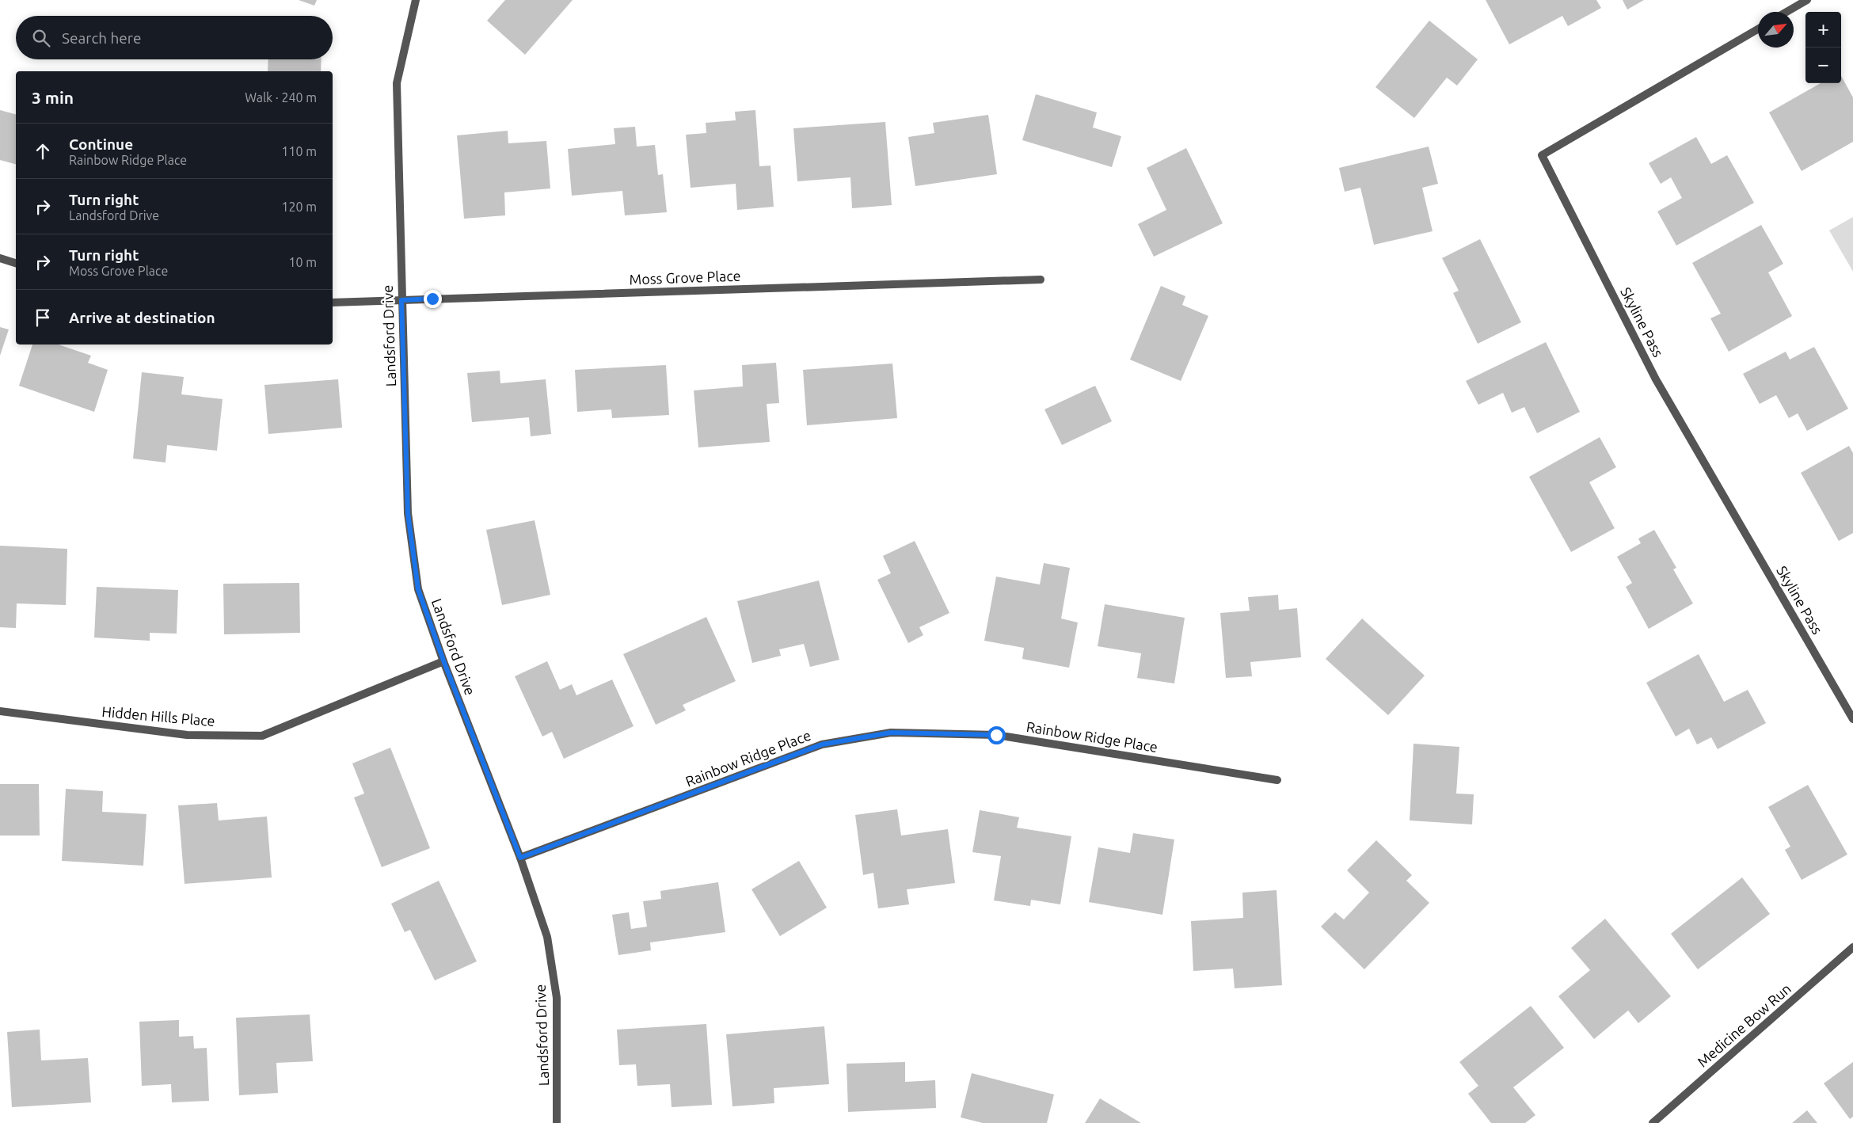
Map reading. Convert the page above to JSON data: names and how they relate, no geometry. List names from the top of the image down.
{
  "streets": {
    "street": [
      "Moss Grove Place",
      "Skyline Pass",
      "Landsford Drive",
      "Hidden Hills Place",
      "Rainbow Ridge Place",
      "Medicine Bow Run"
    ]
  },
  "crossings": [
    ["Moss Grove Place", "Landsford Drive"],
    ["Landsford Drive", "Hidden Hills Place"],
    ["Landsford Drive", "Rainbow Ridge Place"]
  ],
  "north": "top right",
  "page": {
    "map_buttons": ["+", "−"],
    "search": "Search here",
    "heading": ["3 min", "Walk · 240 m"],
    "list": [
      ["Continue", "Rainbow Ridge Place", "110 m"],
      ["Turn right", "Landsford Drive", "120 m"],
      ["Turn right", "Moss Grove Place", "10 m"],
      "Arrive at destination"
    ]
  }
}
